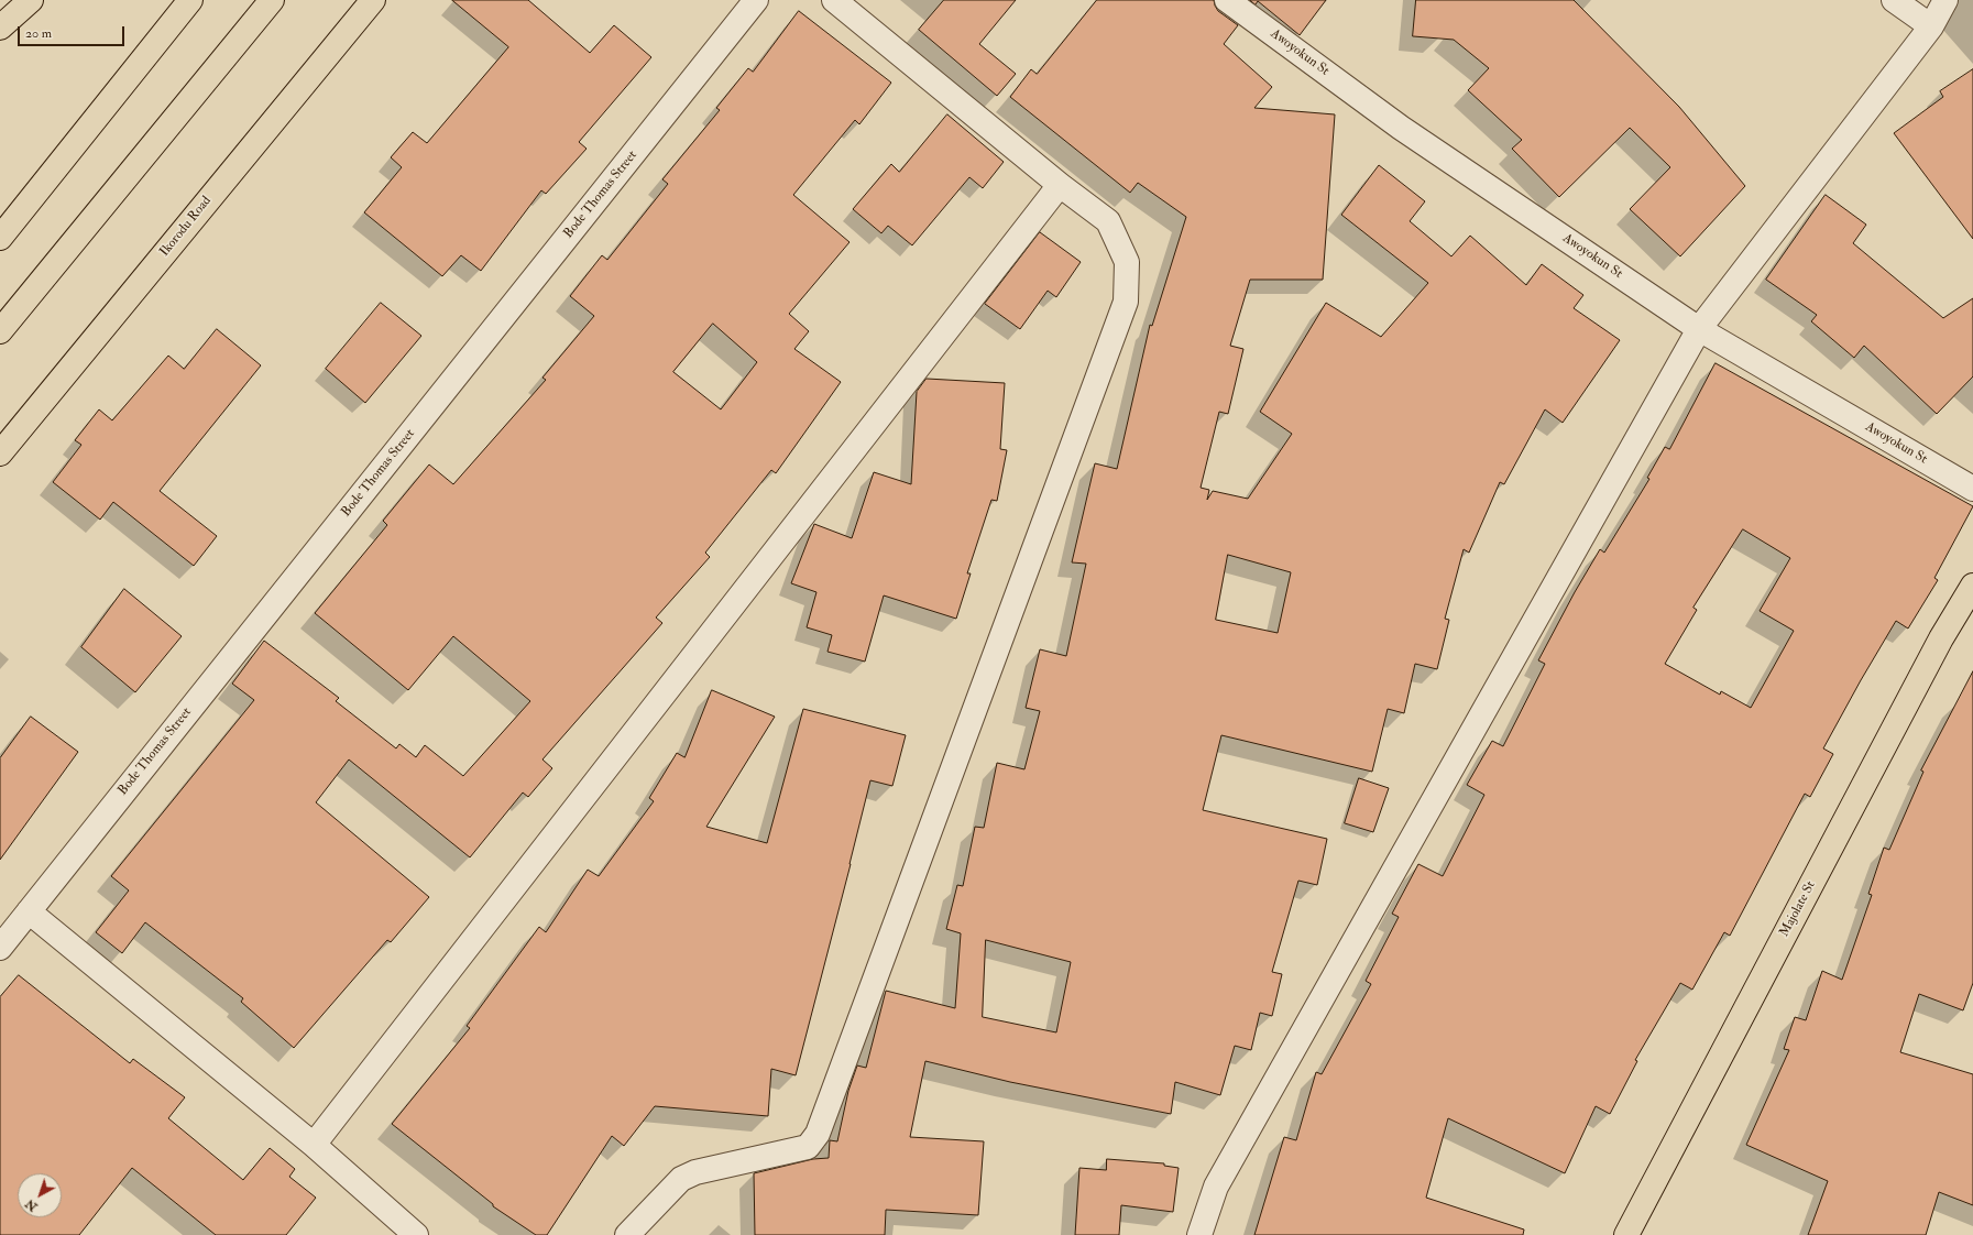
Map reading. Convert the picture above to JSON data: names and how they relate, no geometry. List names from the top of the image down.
{
  "streets": {
    "main road": ["Ikorodu Road", "Majolate St"],
    "street": ["Awoyokun St", "Bode Thomas Street"]
  },
  "scale_bar": "20 m",
  "north": "bottom left"
}
